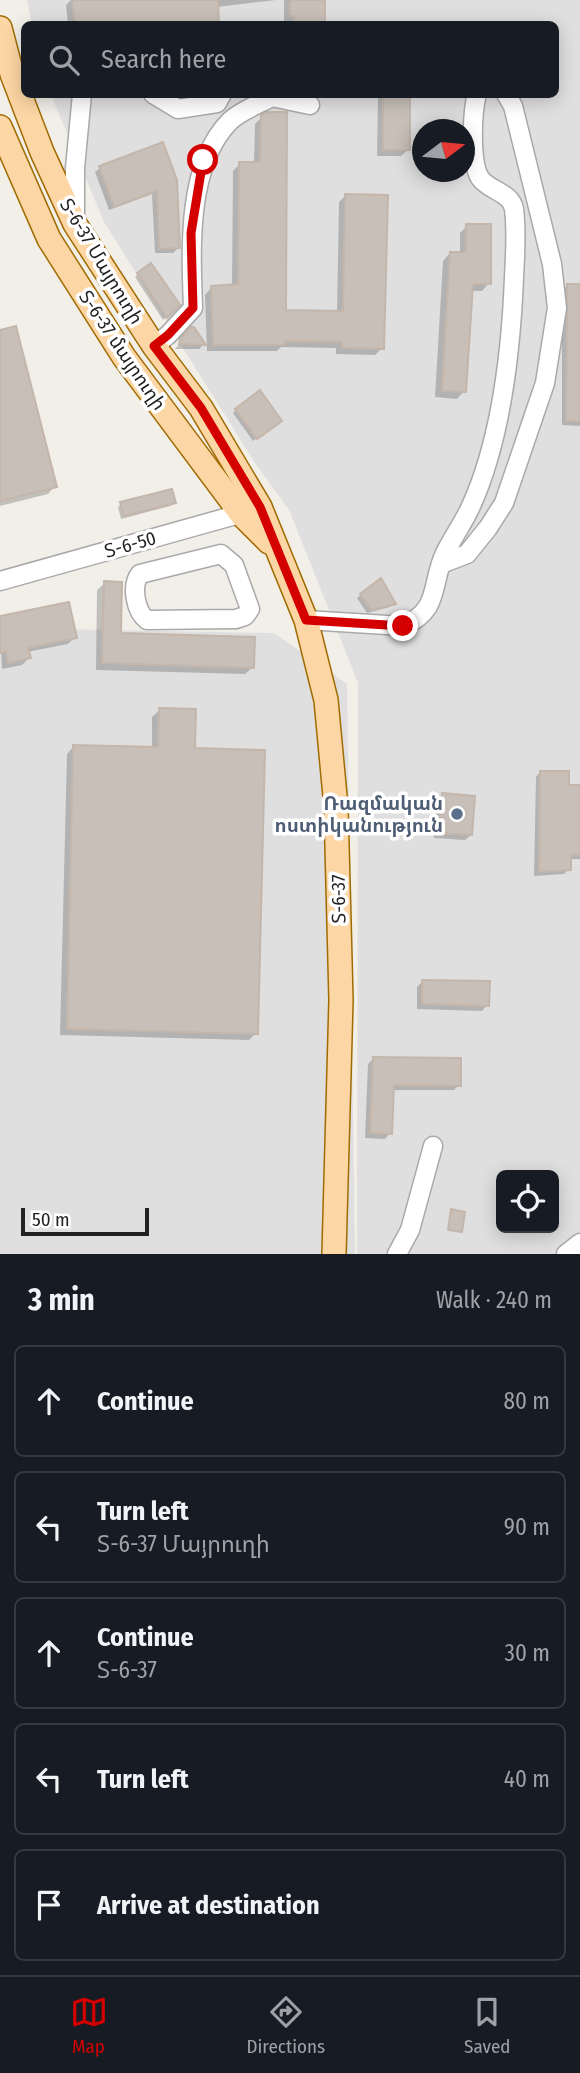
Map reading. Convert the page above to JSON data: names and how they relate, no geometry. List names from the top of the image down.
{
  "streets": {
    "main road": ["Տ-6-37 Մայրուղի", "Տ-6-37 մայրուղի", "Տ-6-37"],
    "street": ["Տ-6-50"]
  },
  "crossings": [
    ["Տ-6-37 Մայրուղի", "Տ-6-37 մայրուղի"],
    ["Տ-6-37 Մայրուղի", "Տ-6-50"],
    ["Տ-6-37 մայրուղի", "Տ-6-50"],
    ["Տ-6-37 մայրուղի", "Տ-6-37"]
  ],
  "places": ["Ռազմական ոստիկանություն"],
  "scale_bar": "50 m",
  "north": "right",
  "page": {
    "search": "Search here",
    "scale": "50 m",
    "heading": ["3 min", "Walk · 240 m"],
    "list": [
      ["Continue", "80 m"],
      ["Turn left", "Տ-6-37 Մայրուղի", "90 m"],
      ["Continue", "Տ-6-37", "30 m"],
      ["Turn left", "40 m"],
      "Arrive at destination"
    ],
    "nav": ["Map", "Directions", "Saved"]
  }
}
